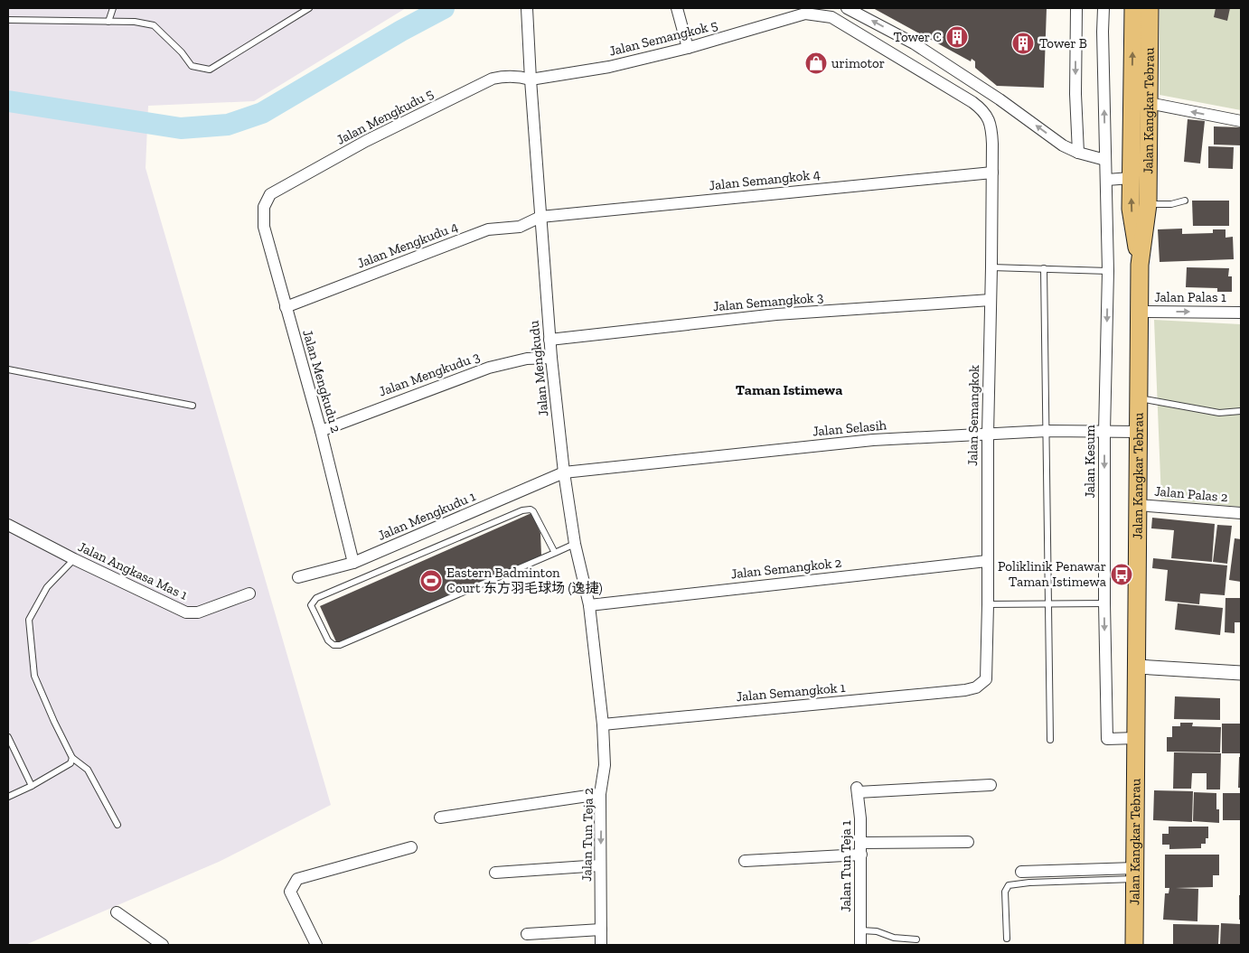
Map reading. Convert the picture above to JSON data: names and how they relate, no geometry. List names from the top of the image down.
{
  "streets": {
    "main road": ["Jalan Kangkar Tebrau"],
    "street": [
      "Jalan Semangkok 5",
      "Jalan Mengkudu 5",
      "Jalan Semangkok 4",
      "Jalan Mengkudu 4",
      "Jalan Palas 1",
      "Jalan Semangkok 3",
      "Jalan Mengkudu",
      "Jalan Mengkudu 3",
      "Jalan Mengkudu 2",
      "Jalan Semangkok",
      "Jalan Selasih",
      "Jalan Kesum",
      "Jalan Palas 2",
      "Jalan Mengkudu 1",
      "Jalan Semangkok 2",
      "Jalan Angkasa Mas 1",
      "Jalan Semangkok 1",
      "Jalan Tun Teja 2",
      "Jalan Tun Teja 1"
    ]
  },
  "crossings": [
    ["Jalan Semangkok 5", "Jalan Mengkudu 5"],
    ["Jalan Semangkok 5", "Jalan Mengkudu"],
    ["Jalan Semangkok 5", "Jalan Semangkok"],
    ["Jalan Kangkar Tebrau", "Jalan Palas 1"],
    ["Jalan Kangkar Tebrau", "Jalan Selasih"],
    ["Jalan Kangkar Tebrau", "Jalan Kesum"],
    ["Jalan Kangkar Tebrau", "Jalan Palas 2"],
    ["Jalan Mengkudu 5", "Jalan Mengkudu"],
    ["Jalan Mengkudu 5", "Jalan Mengkudu 2"],
    ["Jalan Semangkok 4", "Jalan Mengkudu 4"],
    ["Jalan Semangkok 4", "Jalan Mengkudu"],
    ["Jalan Semangkok 4", "Jalan Semangkok"],
    ["Jalan Mengkudu 4", "Jalan Mengkudu"],
    ["Jalan Mengkudu 4", "Jalan Mengkudu 2"],
    ["Jalan Semangkok 3", "Jalan Mengkudu"],
    ["Jalan Semangkok 3", "Jalan Semangkok"],
    ["Jalan Mengkudu", "Jalan Mengkudu 3"],
    ["Jalan Mengkudu", "Jalan Selasih"],
    ["Jalan Mengkudu", "Jalan Mengkudu 1"],
    ["Jalan Mengkudu", "Jalan Semangkok 2"],
    ["Jalan Mengkudu", "Jalan Semangkok 1"],
    ["Jalan Mengkudu", "Jalan Tun Teja 2"],
    ["Jalan Mengkudu 3", "Jalan Mengkudu 2"],
    ["Jalan Mengkudu 2", "Jalan Mengkudu 1"],
    ["Jalan Semangkok", "Jalan Selasih"],
    ["Jalan Semangkok", "Jalan Semangkok 2"],
    ["Jalan Semangkok", "Jalan Semangkok 1"],
    ["Jalan Selasih", "Jalan Kesum"],
    ["Jalan Selasih", "Jalan Mengkudu 1"],
    ["Jalan Semangkok 1", "Jalan Tun Teja 2"]
  ],
  "one_way": ["Jalan Palas 1"],
  "districts": ["Taman Istimewa"],
  "places": {
    "building": ["Tower C", "Tower B"],
    "shop": ["urimotor"],
    "bus stop": ["Poliklinik Penawar Taman Istimewa"],
    "sports": ["Eastern Badminton Court 东方羽毛球场 (逸捷)"]
  }
}
